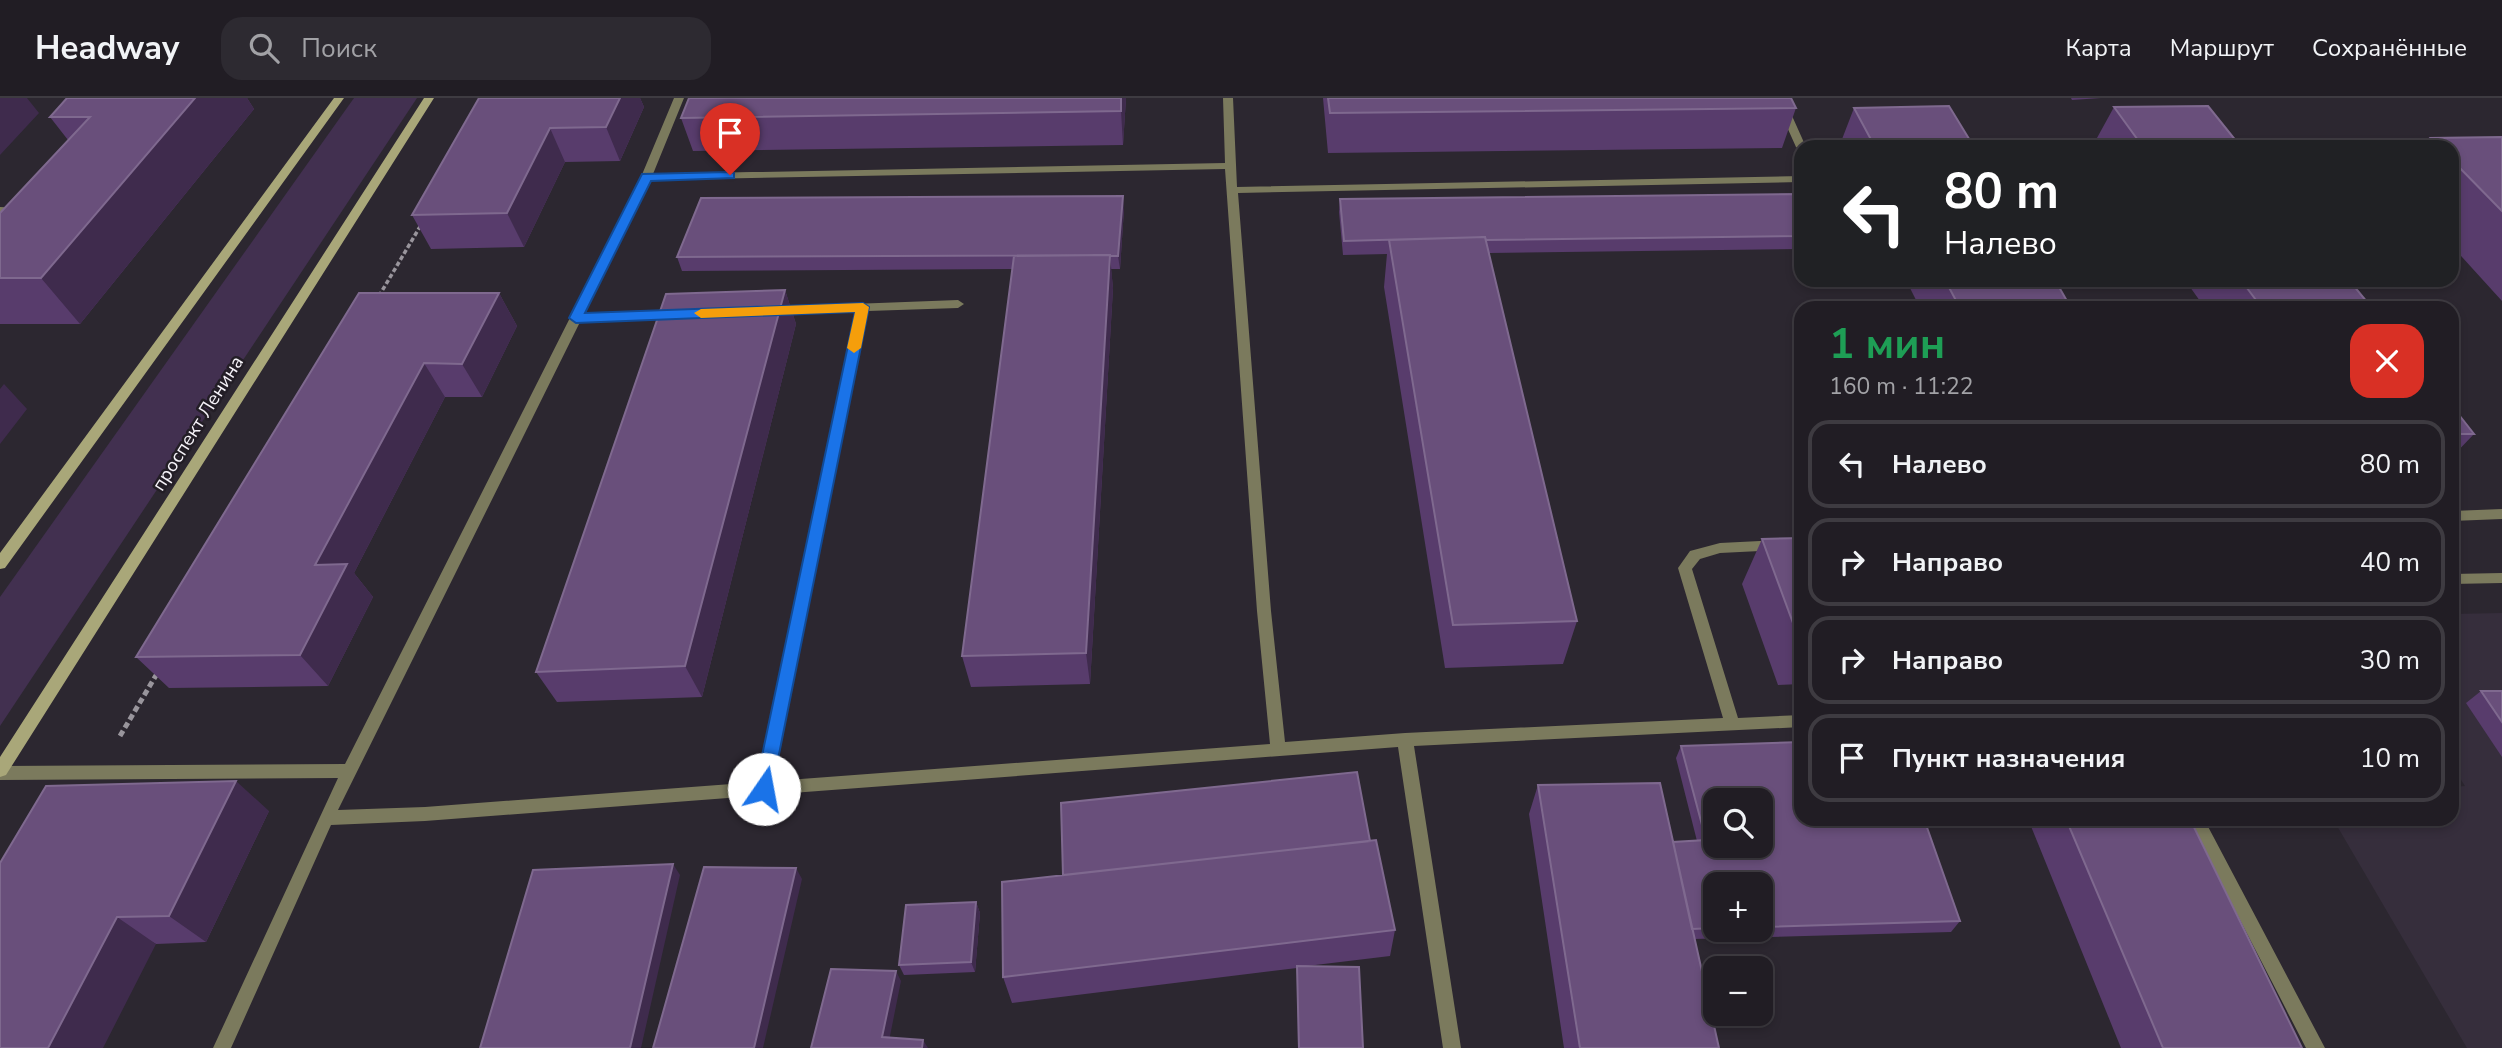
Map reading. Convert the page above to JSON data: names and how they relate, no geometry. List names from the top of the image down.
{
  "streets": {
    "main road": ["проспект Ленина"]
  },
  "page": {
    "header": "Headway",
    "search": "Поиск",
    "nav": ["Карта", "Маршрут", "Сохранённые"],
    "turn": ["80 m", "Налево"],
    "heading": ["1 мин", "160 m · 11:22"],
    "list": [
      {
        "name": "Налево",
        "value": "80 m"
      },
      {
        "name": "Направо",
        "value": "40 m"
      },
      {
        "name": "Направо",
        "value": "30 m"
      },
      {
        "name": "Пункт назначения",
        "value": "10 m"
      }
    ],
    "map_buttons": ["+", "−"]
  }
}
